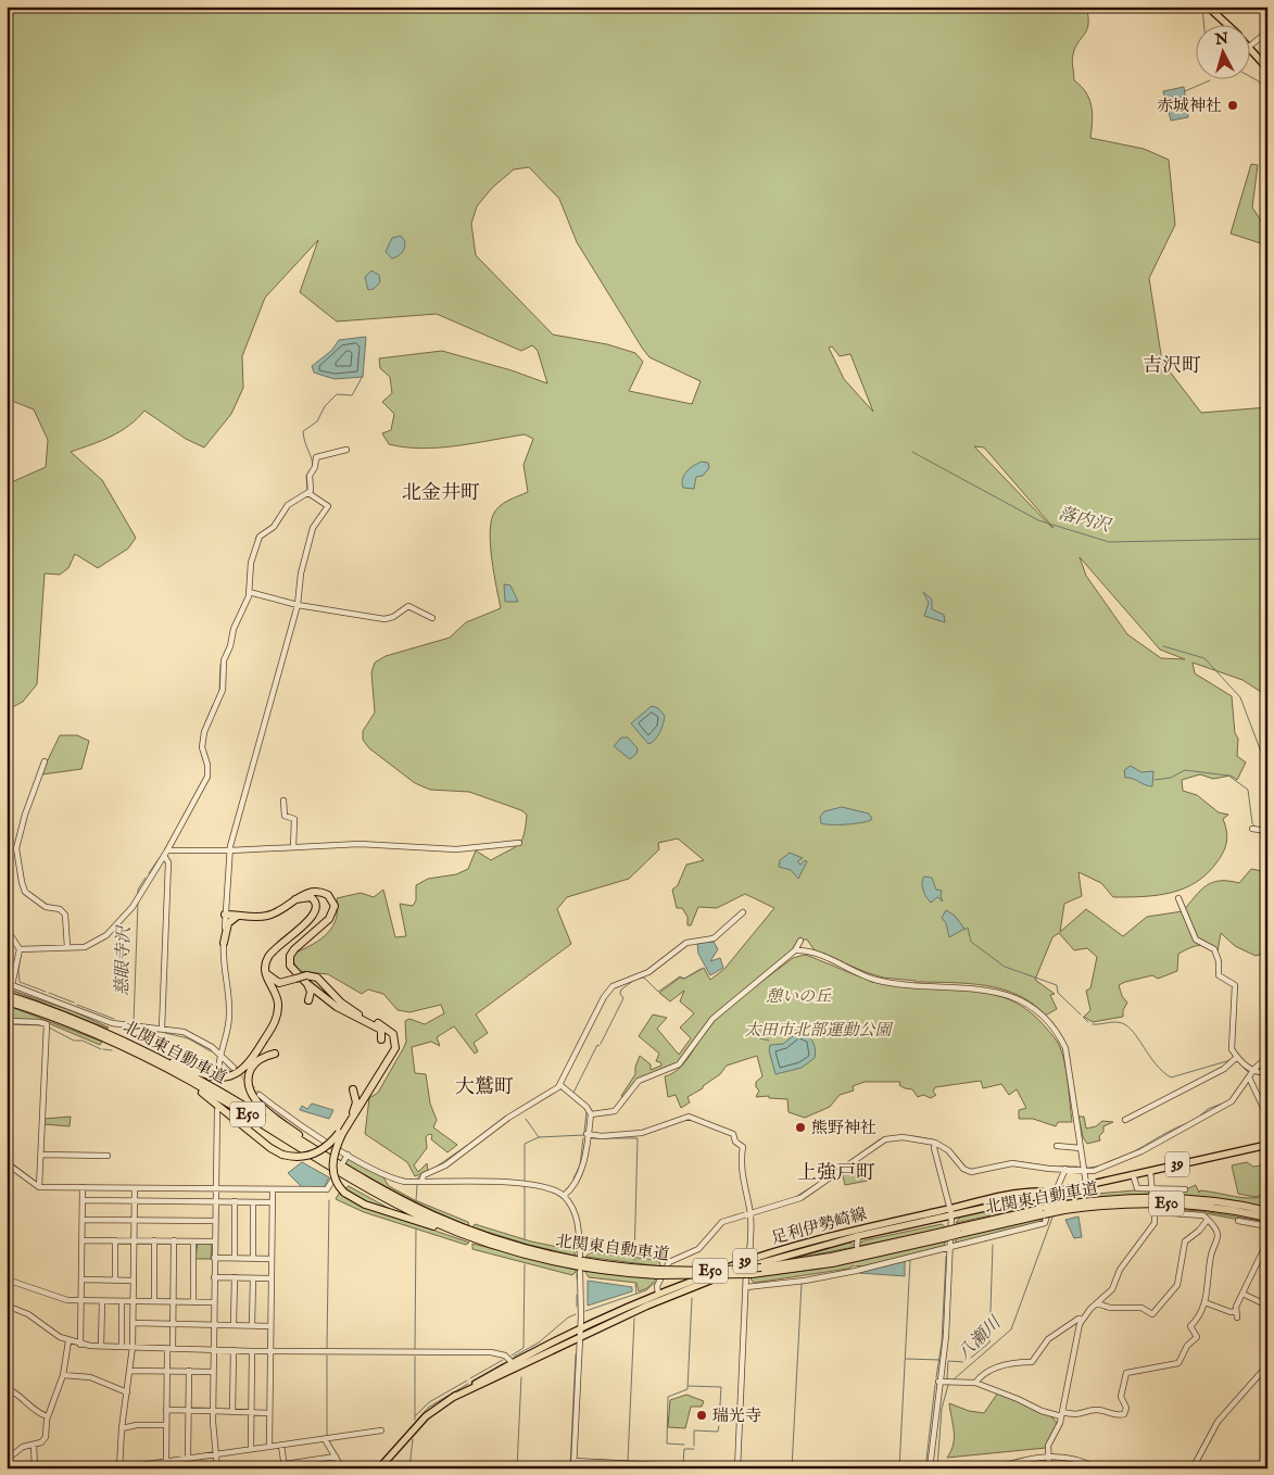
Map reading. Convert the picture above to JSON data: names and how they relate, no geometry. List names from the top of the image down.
{
  "streets": {
    "highway": ["北関東自動車道", "E50"],
    "main road": ["39", "足利伊勢崎線"]
  },
  "districts": [
    "吉沢町",
    "北金井町",
    "大鷲町",
    "上強戸町"
  ],
  "water": ["落内沢", "慈眼寺沢", "八瀬川"],
  "parks": ["憩いの丘", "太田市北部運動公園"],
  "places": ["赤城神社", "熊野神社", "瑞光寺"],
  "north": "top"
}
